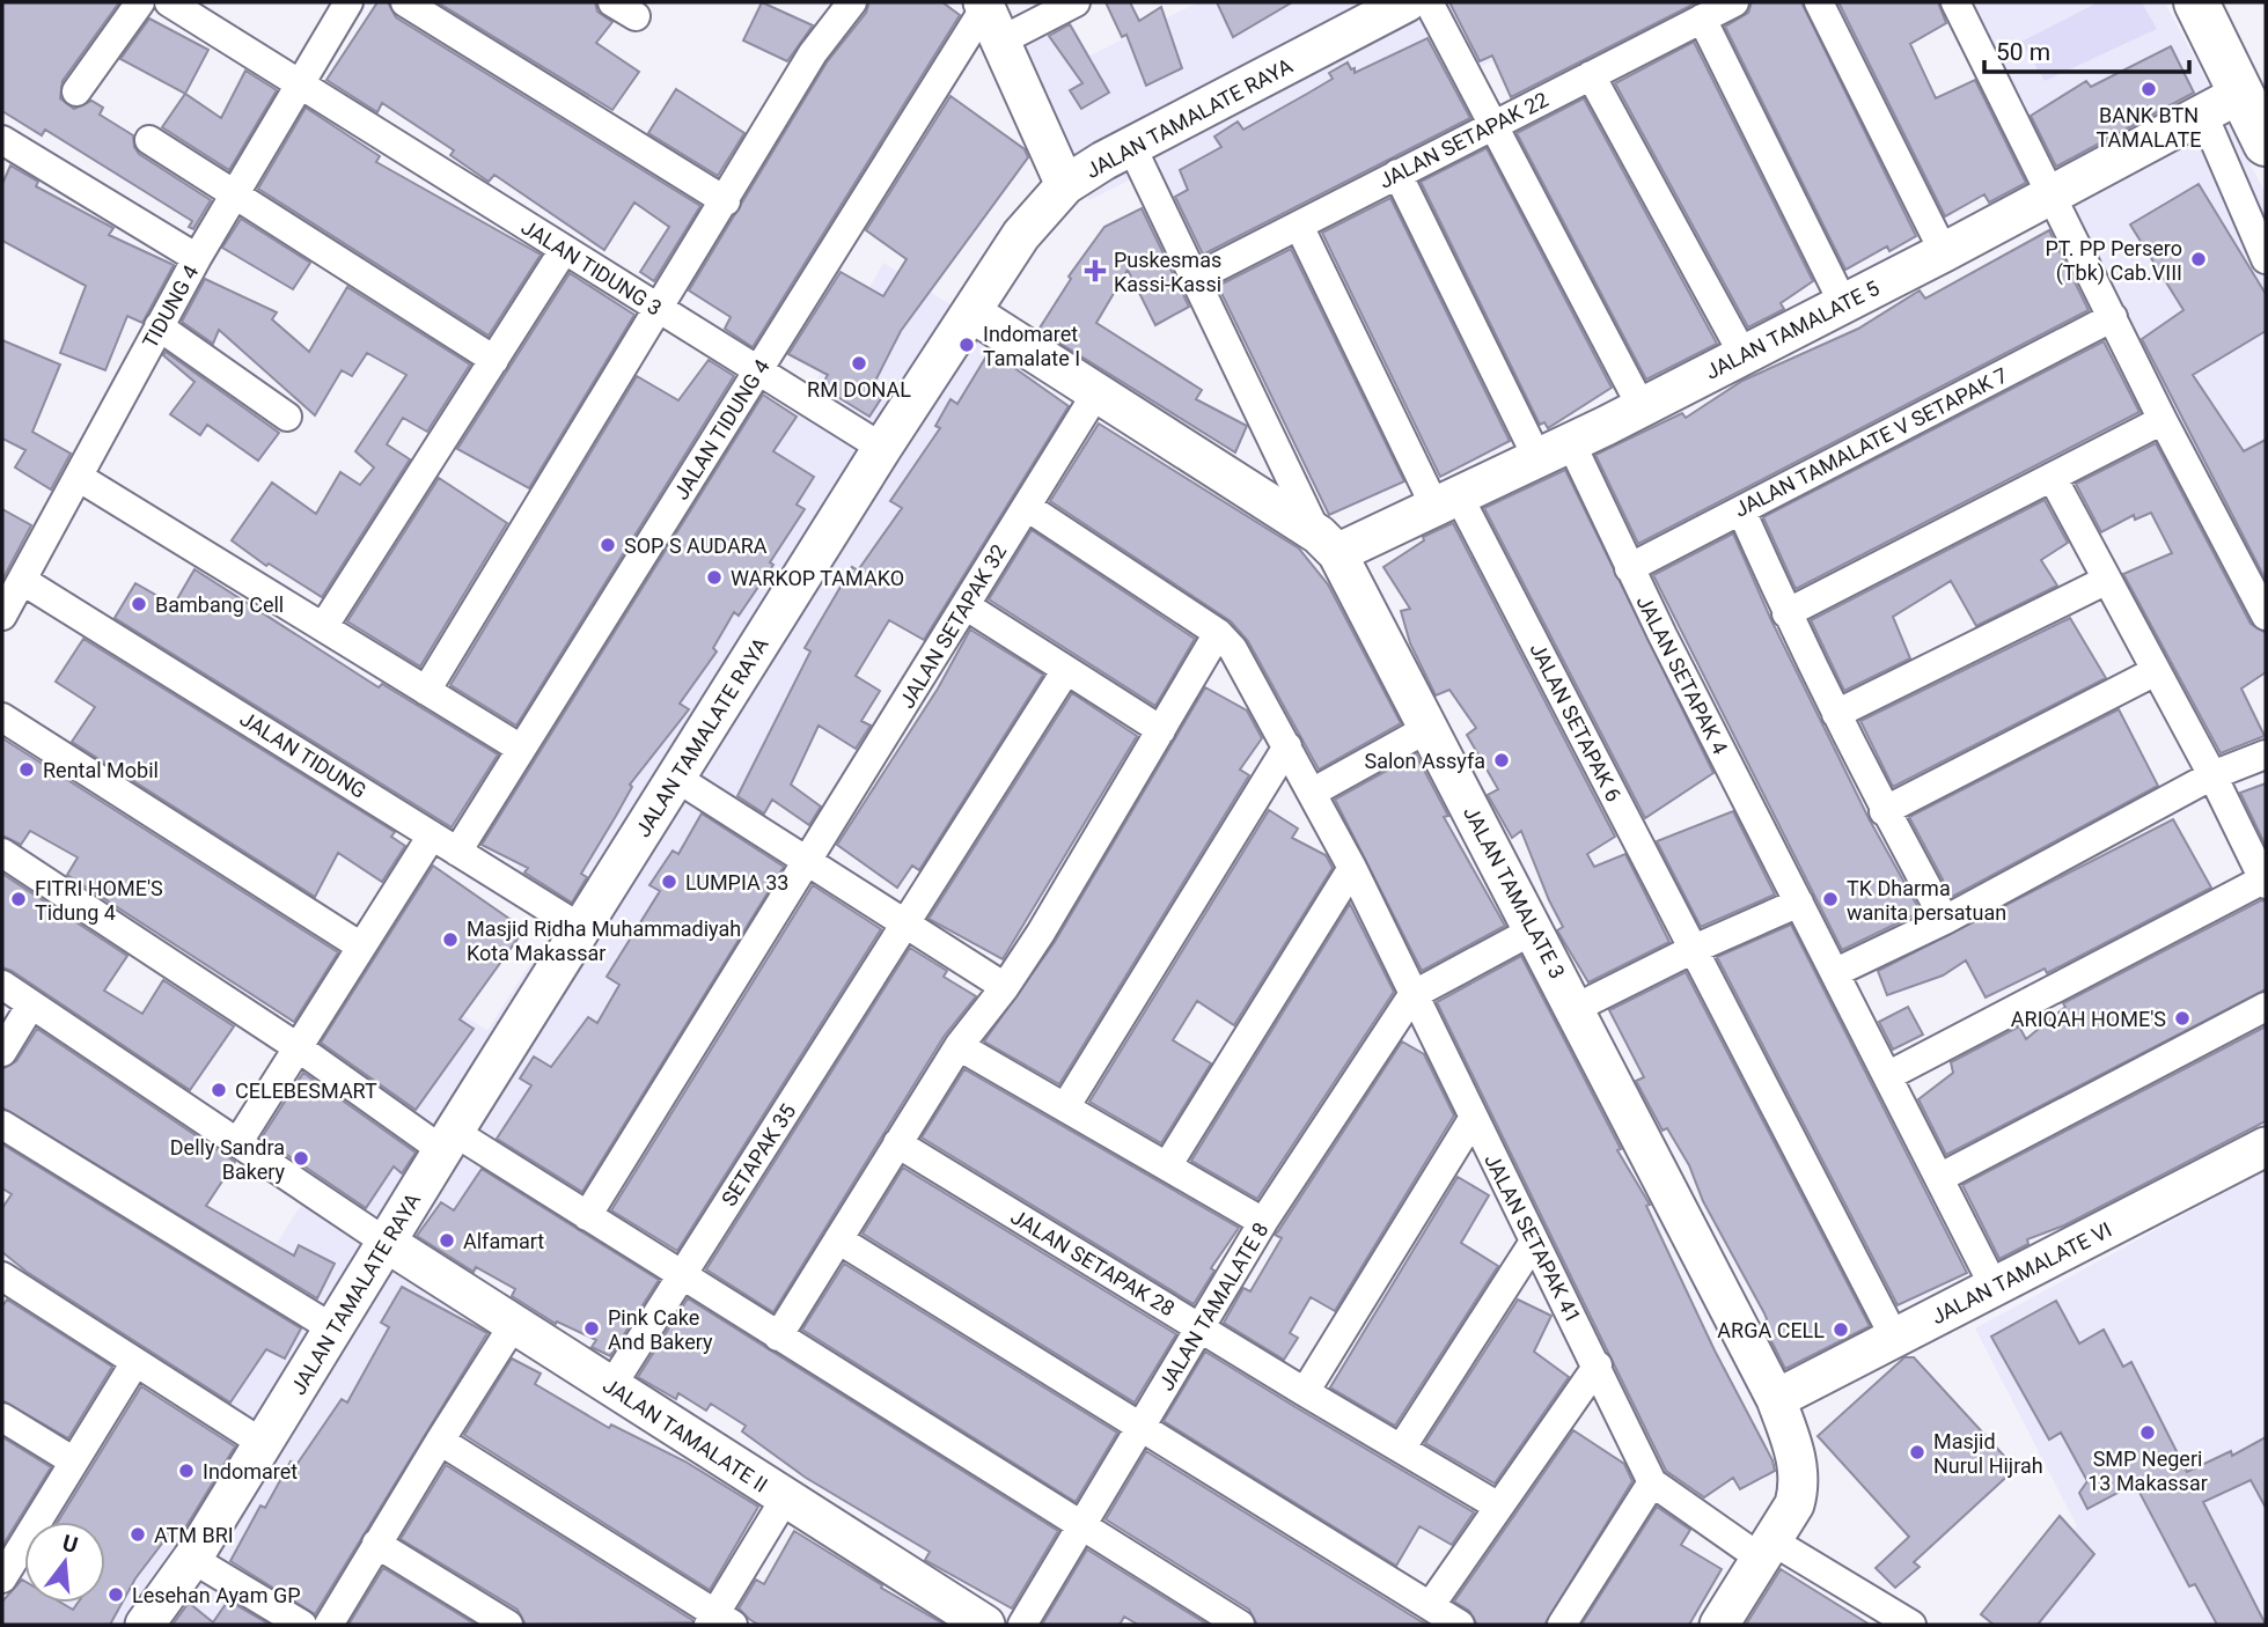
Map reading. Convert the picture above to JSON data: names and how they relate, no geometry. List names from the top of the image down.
{
  "streets": {
    "street": [
      "JALAN TAMALATE RAYA",
      "JALAN SETAPAK 22",
      "JALAN TIDUNG 3",
      "TIDUNG 4",
      "JALAN TAMALATE 5",
      "JALAN TIDUNG 4",
      "JALAN TAMALATE V SETAPAK 7",
      "JALAN SETAPAK 32",
      "JALAN SETAPAK 4",
      "JALAN SETAPAK 6",
      "JALAN TIDUNG",
      "JALAN TAMALATE 3",
      "SETAPAK 35",
      "JALAN SETAPAK 41",
      "JALAN SETAPAK 28",
      "JALAN TAMALATE VI",
      "JALAN TAMALATE 8",
      "JALAN TAMALATE II"
    ]
  },
  "crossings": [
    ["JALAN TAMALATE RAYA", "JALAN TIDUNG 3"],
    ["JALAN TAMALATE RAYA", "JALAN TIDUNG"],
    ["JALAN TAMALATE RAYA", "JALAN TAMALATE 3"],
    ["JALAN TAMALATE RAYA", "JALAN TAMALATE II"],
    ["JALAN SETAPAK 22", "JALAN SETAPAK 4"],
    ["JALAN SETAPAK 22", "JALAN SETAPAK 6"],
    ["JALAN TIDUNG 3", "TIDUNG 4"],
    ["JALAN TIDUNG 3", "JALAN TIDUNG 4"],
    ["TIDUNG 4", "JALAN TIDUNG"],
    ["JALAN TAMALATE 5", "JALAN SETAPAK 4"],
    ["JALAN TAMALATE 5", "JALAN SETAPAK 6"],
    ["JALAN TAMALATE 5", "JALAN TAMALATE 3"],
    ["JALAN TIDUNG 4", "JALAN TIDUNG"],
    ["JALAN TAMALATE V SETAPAK 7", "JALAN SETAPAK 4"],
    ["JALAN SETAPAK 32", "JALAN TAMALATE 3"],
    ["JALAN SETAPAK 32", "JALAN SETAPAK 41"],
    ["JALAN SETAPAK 4", "JALAN TAMALATE VI"],
    ["JALAN SETAPAK 6", "JALAN TAMALATE VI"],
    ["JALAN TAMALATE 3", "JALAN TAMALATE VI"],
    ["SETAPAK 35", "JALAN TAMALATE II"],
    ["JALAN SETAPAK 41", "JALAN TAMALATE 8"],
    ["JALAN SETAPAK 28", "JALAN TAMALATE 8"]
  ],
  "places": {
    "other": [
      "BANK BTN TAMALATE",
      "PT. PP Persero (Tbk) Cab.VIII",
      "Indomaret Tamalate I",
      "RM DONAL",
      "SOP S AUDARA",
      "WARKOP TAMAKO",
      "Bambang Cell",
      "Salon Assyfa",
      "Rental Mobil",
      "LUMPIA 33",
      "FITRI HOME'S Tidung 4",
      "TK Dharma wanita persatuan",
      "Masjid Ridha Muhammadiyah Kota Makassar",
      "ARIQAH HOME'S",
      "CELEBESMART",
      "Delly Sandra Bakery",
      "Alfamart",
      "Pink Cake And Bakery",
      "ARGA CELL",
      "SMP Negeri 13 Makassar",
      "Masjid Nurul Hijrah",
      "Indomaret",
      "ATM BRI",
      "Lesehan Ayam GP"
    ],
    "health": ["Puskesmas Kassi-Kassi"]
  },
  "scale_bar": "50 m",
  "north": "top"
}
